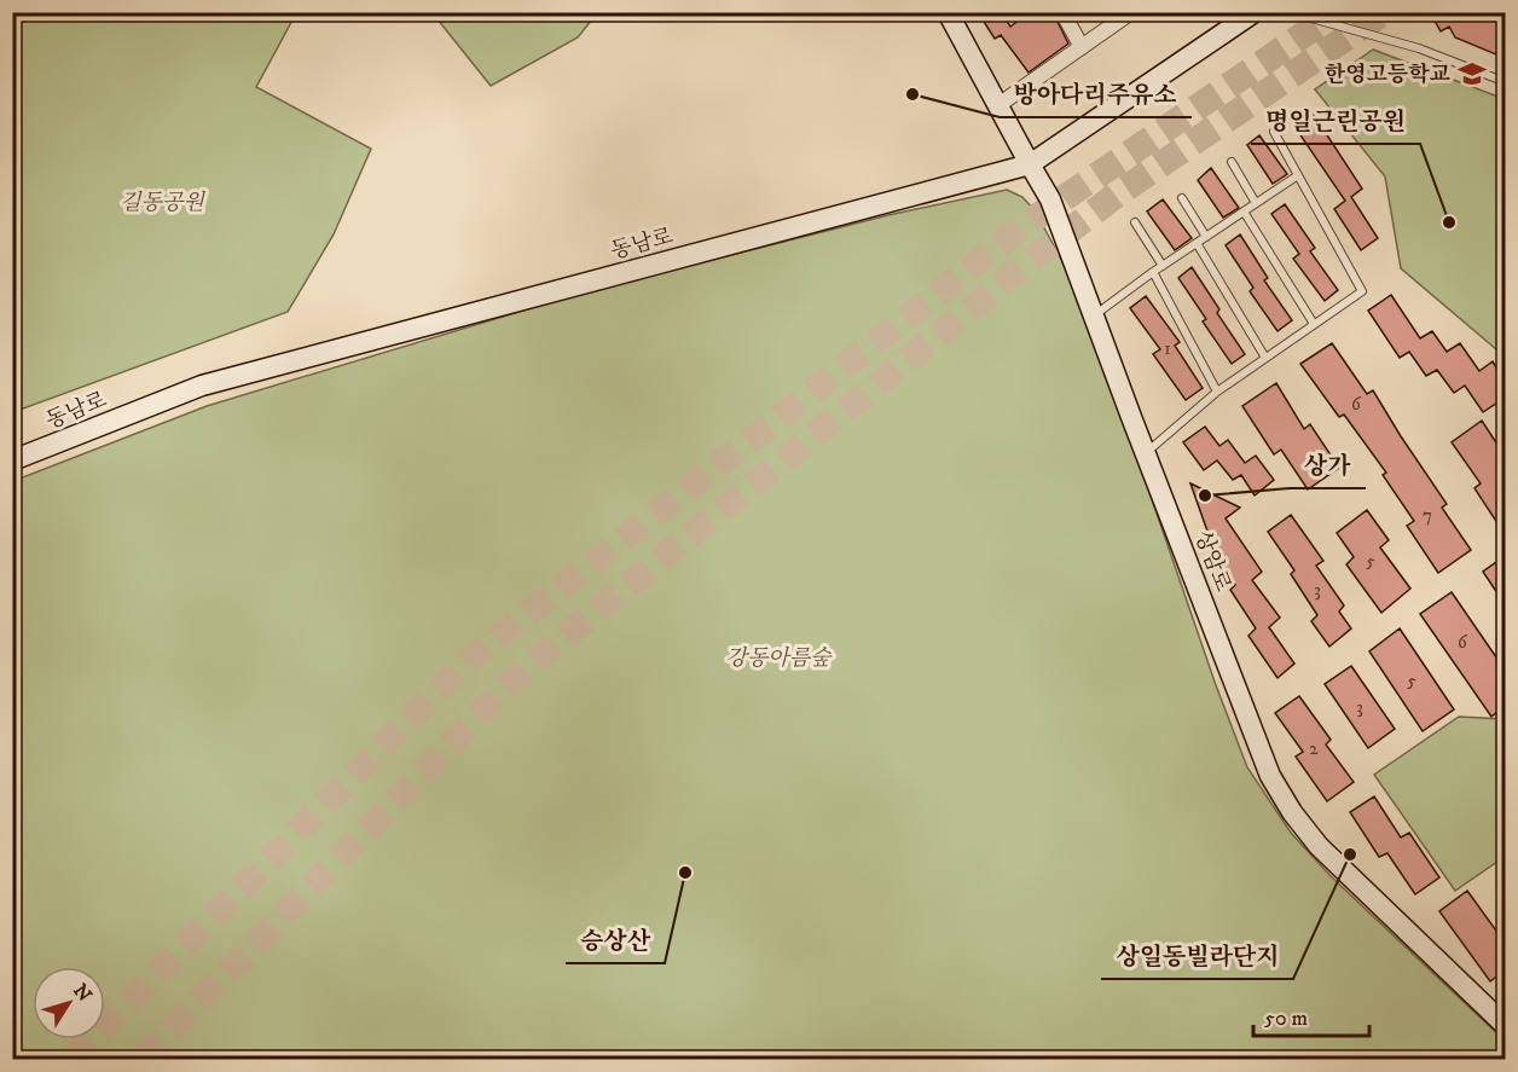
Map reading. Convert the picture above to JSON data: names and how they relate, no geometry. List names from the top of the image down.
{
  "streets": {
    "main road": ["동남로", "상암로"]
  },
  "crossings": [
    ["동남로", "상암로"]
  ],
  "parks": ["길동공원", "강동아름숲"],
  "places": {
    "school or university": ["한영고등학교"],
    "other": [
      "방아다리주유소",
      "명일근린공원",
      "상가",
      "상일동빌라단지",
      "승상산"
    ]
  },
  "house_numbers": [
    "1",
    "6",
    "7",
    "5",
    "3",
    "6",
    "5",
    "3",
    "2"
  ],
  "scale_bar": "50 m",
  "north": "top right"
}
